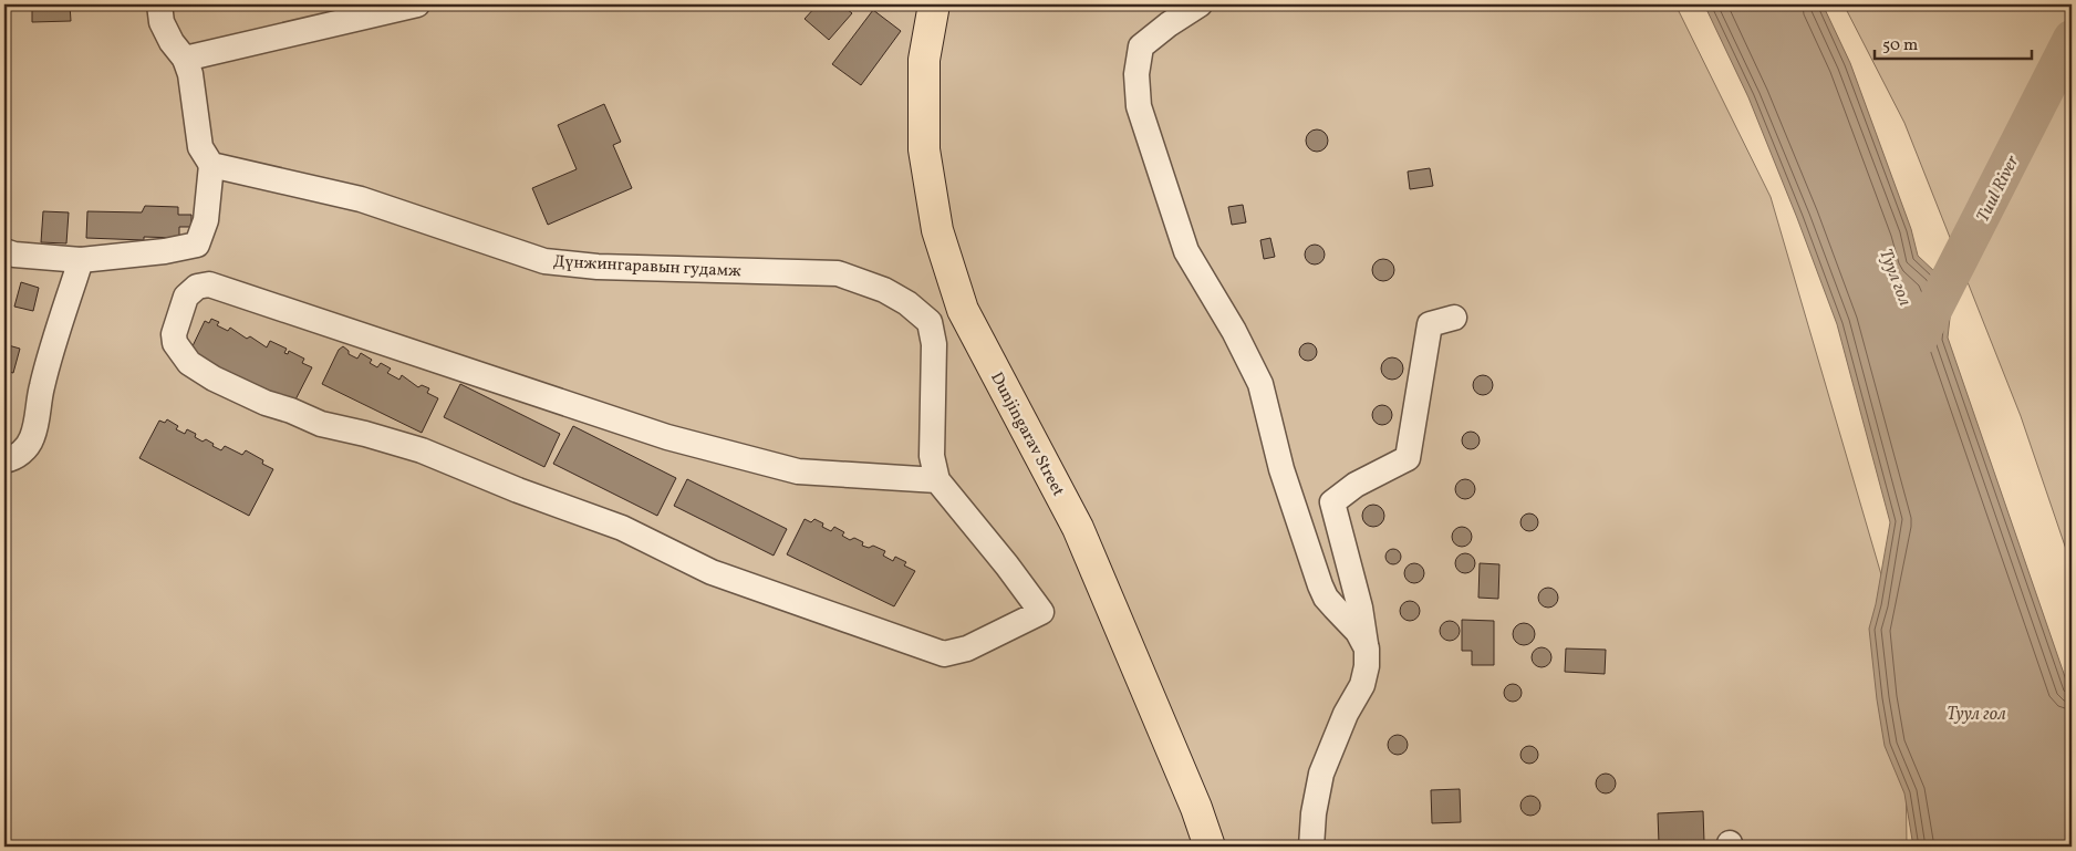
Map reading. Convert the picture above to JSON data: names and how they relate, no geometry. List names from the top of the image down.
{
  "streets": {
    "main road": ["Dunjingarav Street"],
    "street": ["Дүнжингаравын гудамж"]
  },
  "water": ["Tuul River", "Туул гол"],
  "scale_bar": "50 m"
}
